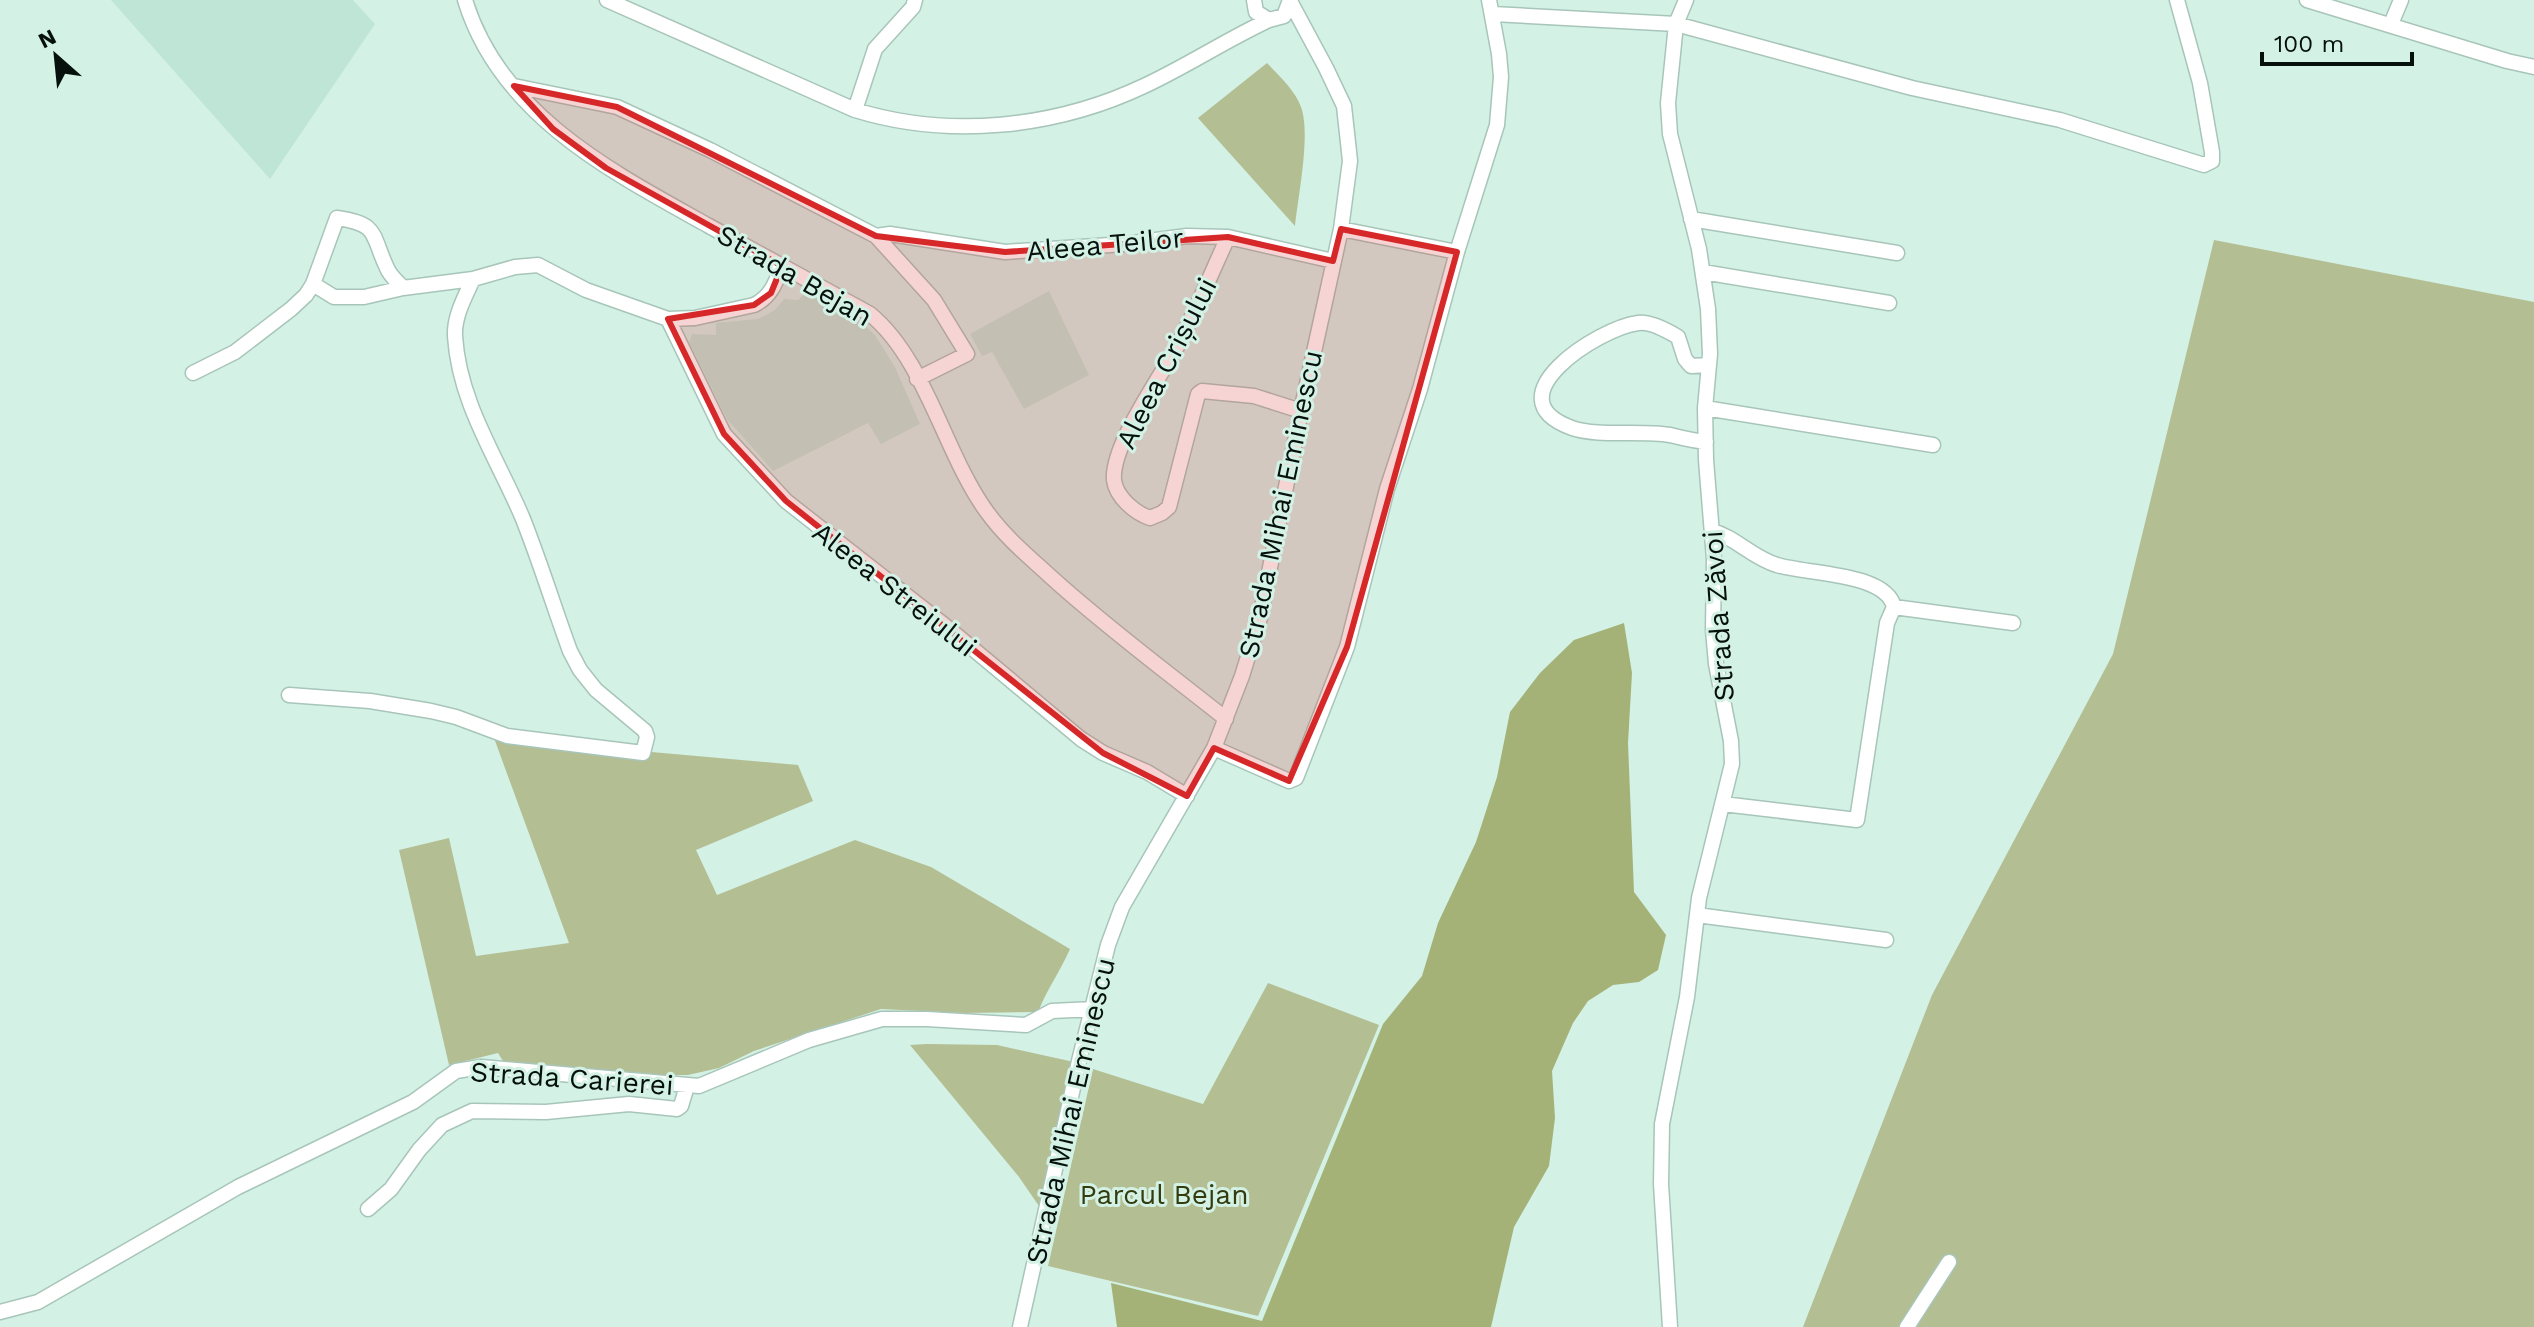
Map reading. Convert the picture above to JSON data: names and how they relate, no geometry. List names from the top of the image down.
{
  "streets": {
    "street": [
      "Aleea Teilor",
      "Strada Bejan",
      "Aleea Crișului",
      "Strada Mihai Eminescu",
      "Aleea Streiului",
      "Strada Zăvoi",
      "Strada Carierei"
    ]
  },
  "crossings": [
    ["Aleea Teilor", "Strada Bejan"],
    ["Aleea Teilor", "Aleea Crișului"],
    ["Aleea Teilor", "Strada Mihai Eminescu"],
    ["Strada Bejan", "Strada Mihai Eminescu"],
    ["Aleea Crișului", "Strada Mihai Eminescu"],
    ["Strada Mihai Eminescu", "Aleea Streiului"],
    ["Strada Mihai Eminescu", "Strada Carierei"]
  ],
  "parks": ["Parcul Bejan"],
  "scale_bar": "100 m",
  "north": "top left"
}
